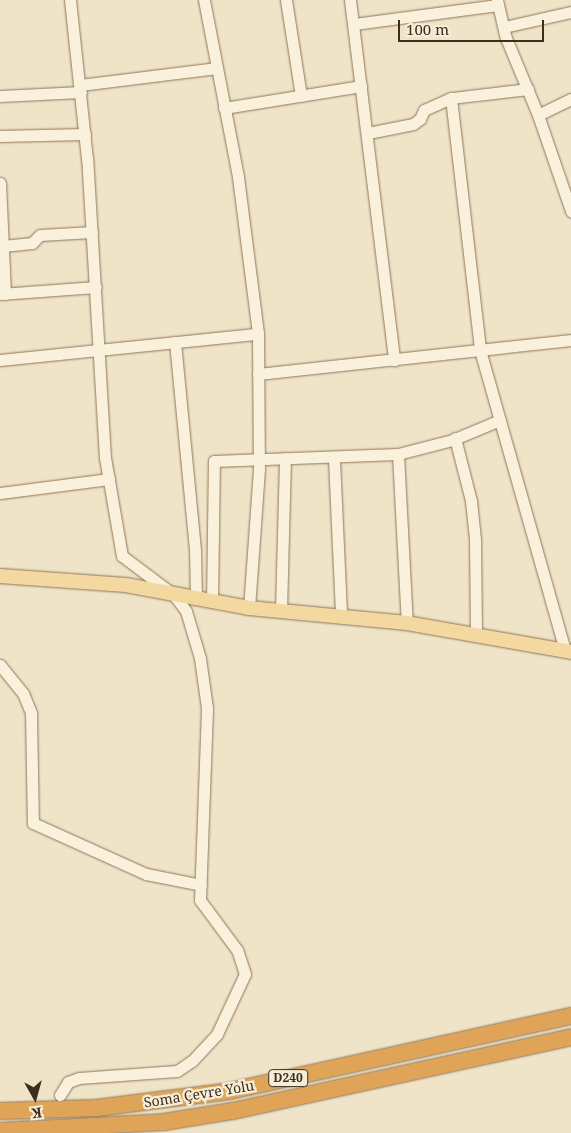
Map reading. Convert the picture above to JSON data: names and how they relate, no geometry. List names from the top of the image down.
{
  "streets": {
    "highway": ["D240", "Soma Çevre Yolu"]
  },
  "scale_bar": "100 m",
  "north": "bottom"
}
